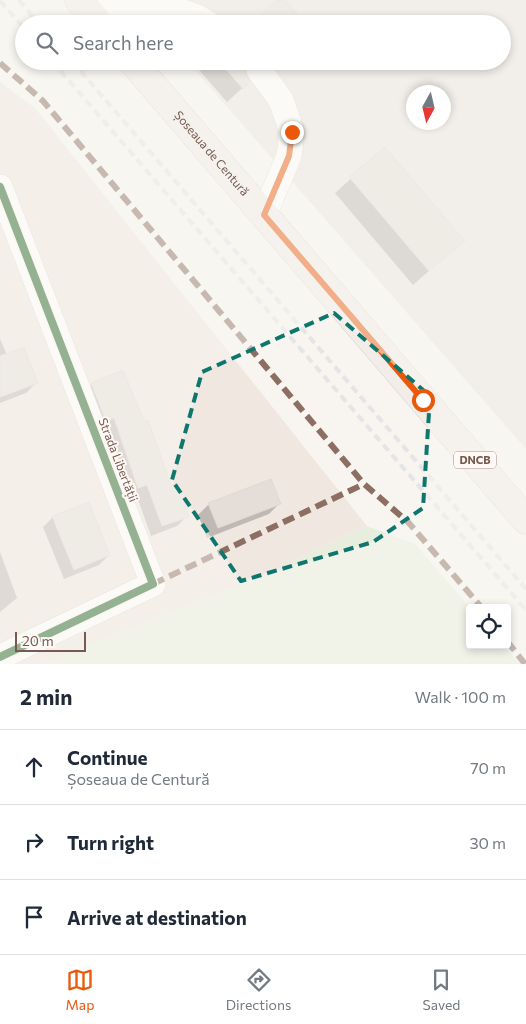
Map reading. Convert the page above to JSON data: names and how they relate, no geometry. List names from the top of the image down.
{
  "streets": {
    "main road": ["Șoseaua de Centură", "DNCB"],
    "street": ["Strada Libertății"]
  },
  "scale_bar": "20 m",
  "north": "bottom",
  "page": {
    "search": "Search here",
    "scale": "20 m",
    "heading": ["2 min", "Walk · 100 m"],
    "list": [
      ["Continue", "Șoseaua de Centură", "70 m"],
      ["Turn right", "30 m"],
      "Arrive at destination"
    ],
    "nav": ["Map", "Directions", "Saved"]
  }
}
